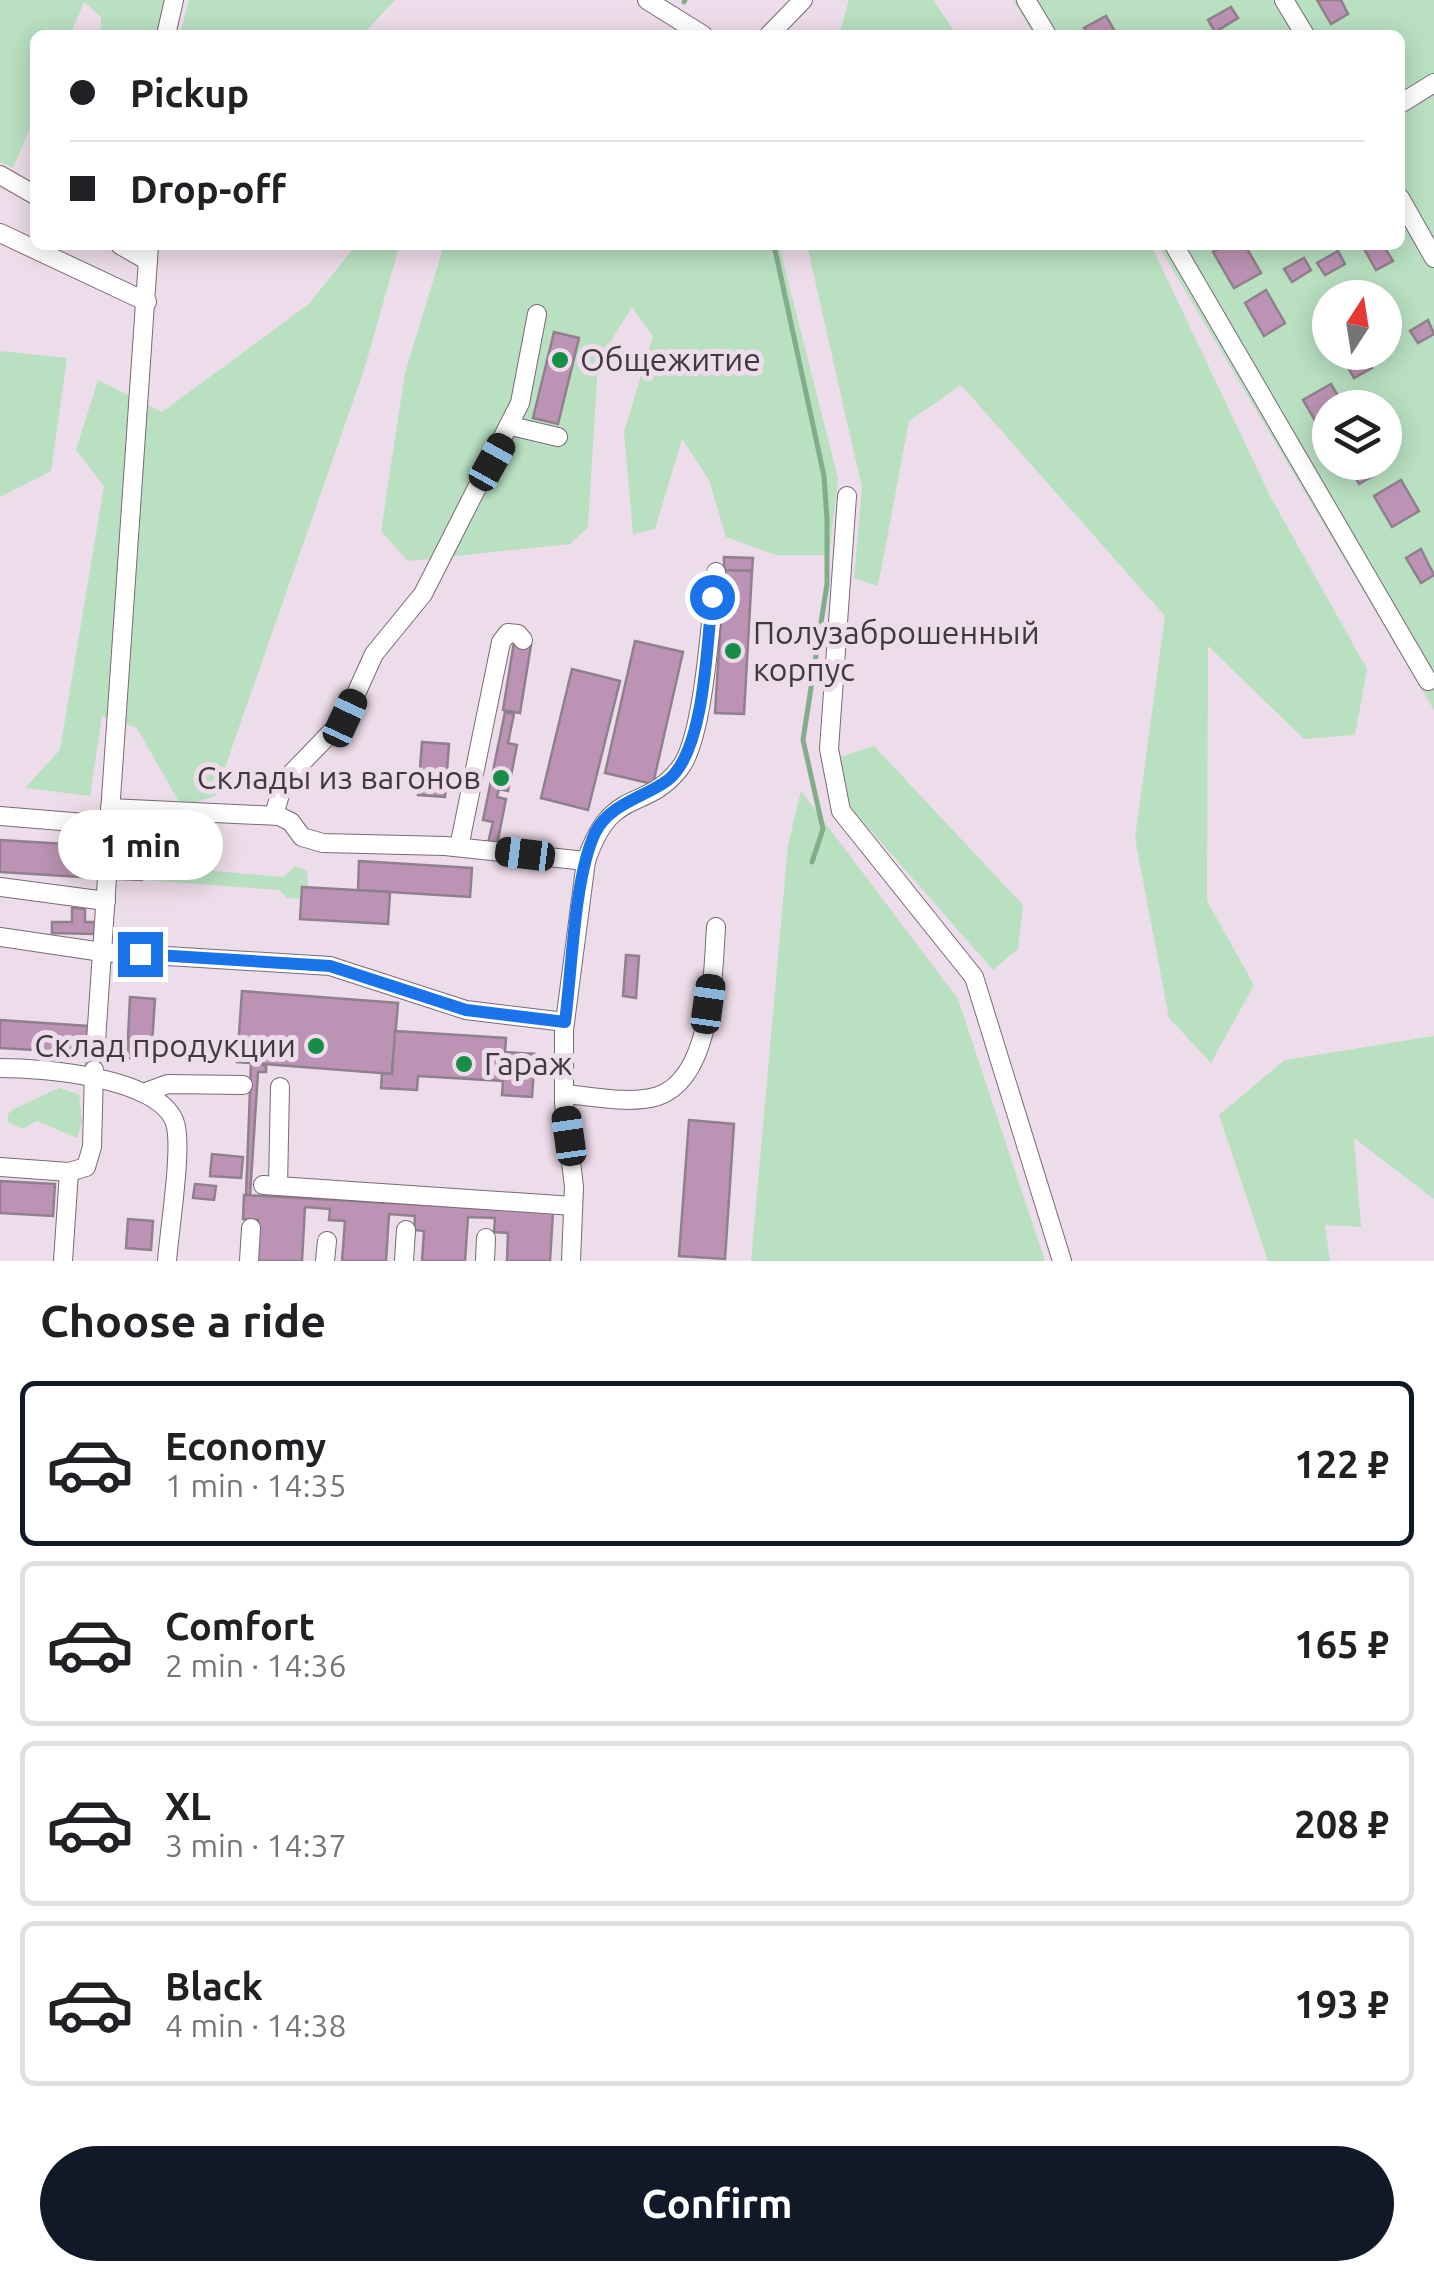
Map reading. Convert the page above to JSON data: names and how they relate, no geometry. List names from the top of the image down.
{
  "places": [
    "Общежитие",
    "Полузаброшенный корпус",
    "Склады из вагонов",
    "Склад продукции",
    "Гараж"
  ],
  "north": "top",
  "page": {
    "banner": ["Pickup", "Drop-off"],
    "bubble": "1 min",
    "heading": "Choose a ride",
    "list": [
      {
        "name": "Economy",
        "note": "1 min · 14:35",
        "value": "122 ₽"
      },
      {
        "name": "Comfort",
        "note": "2 min · 14:36",
        "value": "165 ₽"
      },
      {
        "name": "XL",
        "note": "3 min · 14:37",
        "value": "208 ₽"
      },
      {
        "name": "Black",
        "note": "4 min · 14:38",
        "value": "193 ₽"
      }
    ],
    "buttons": "Confirm"
  }
}
